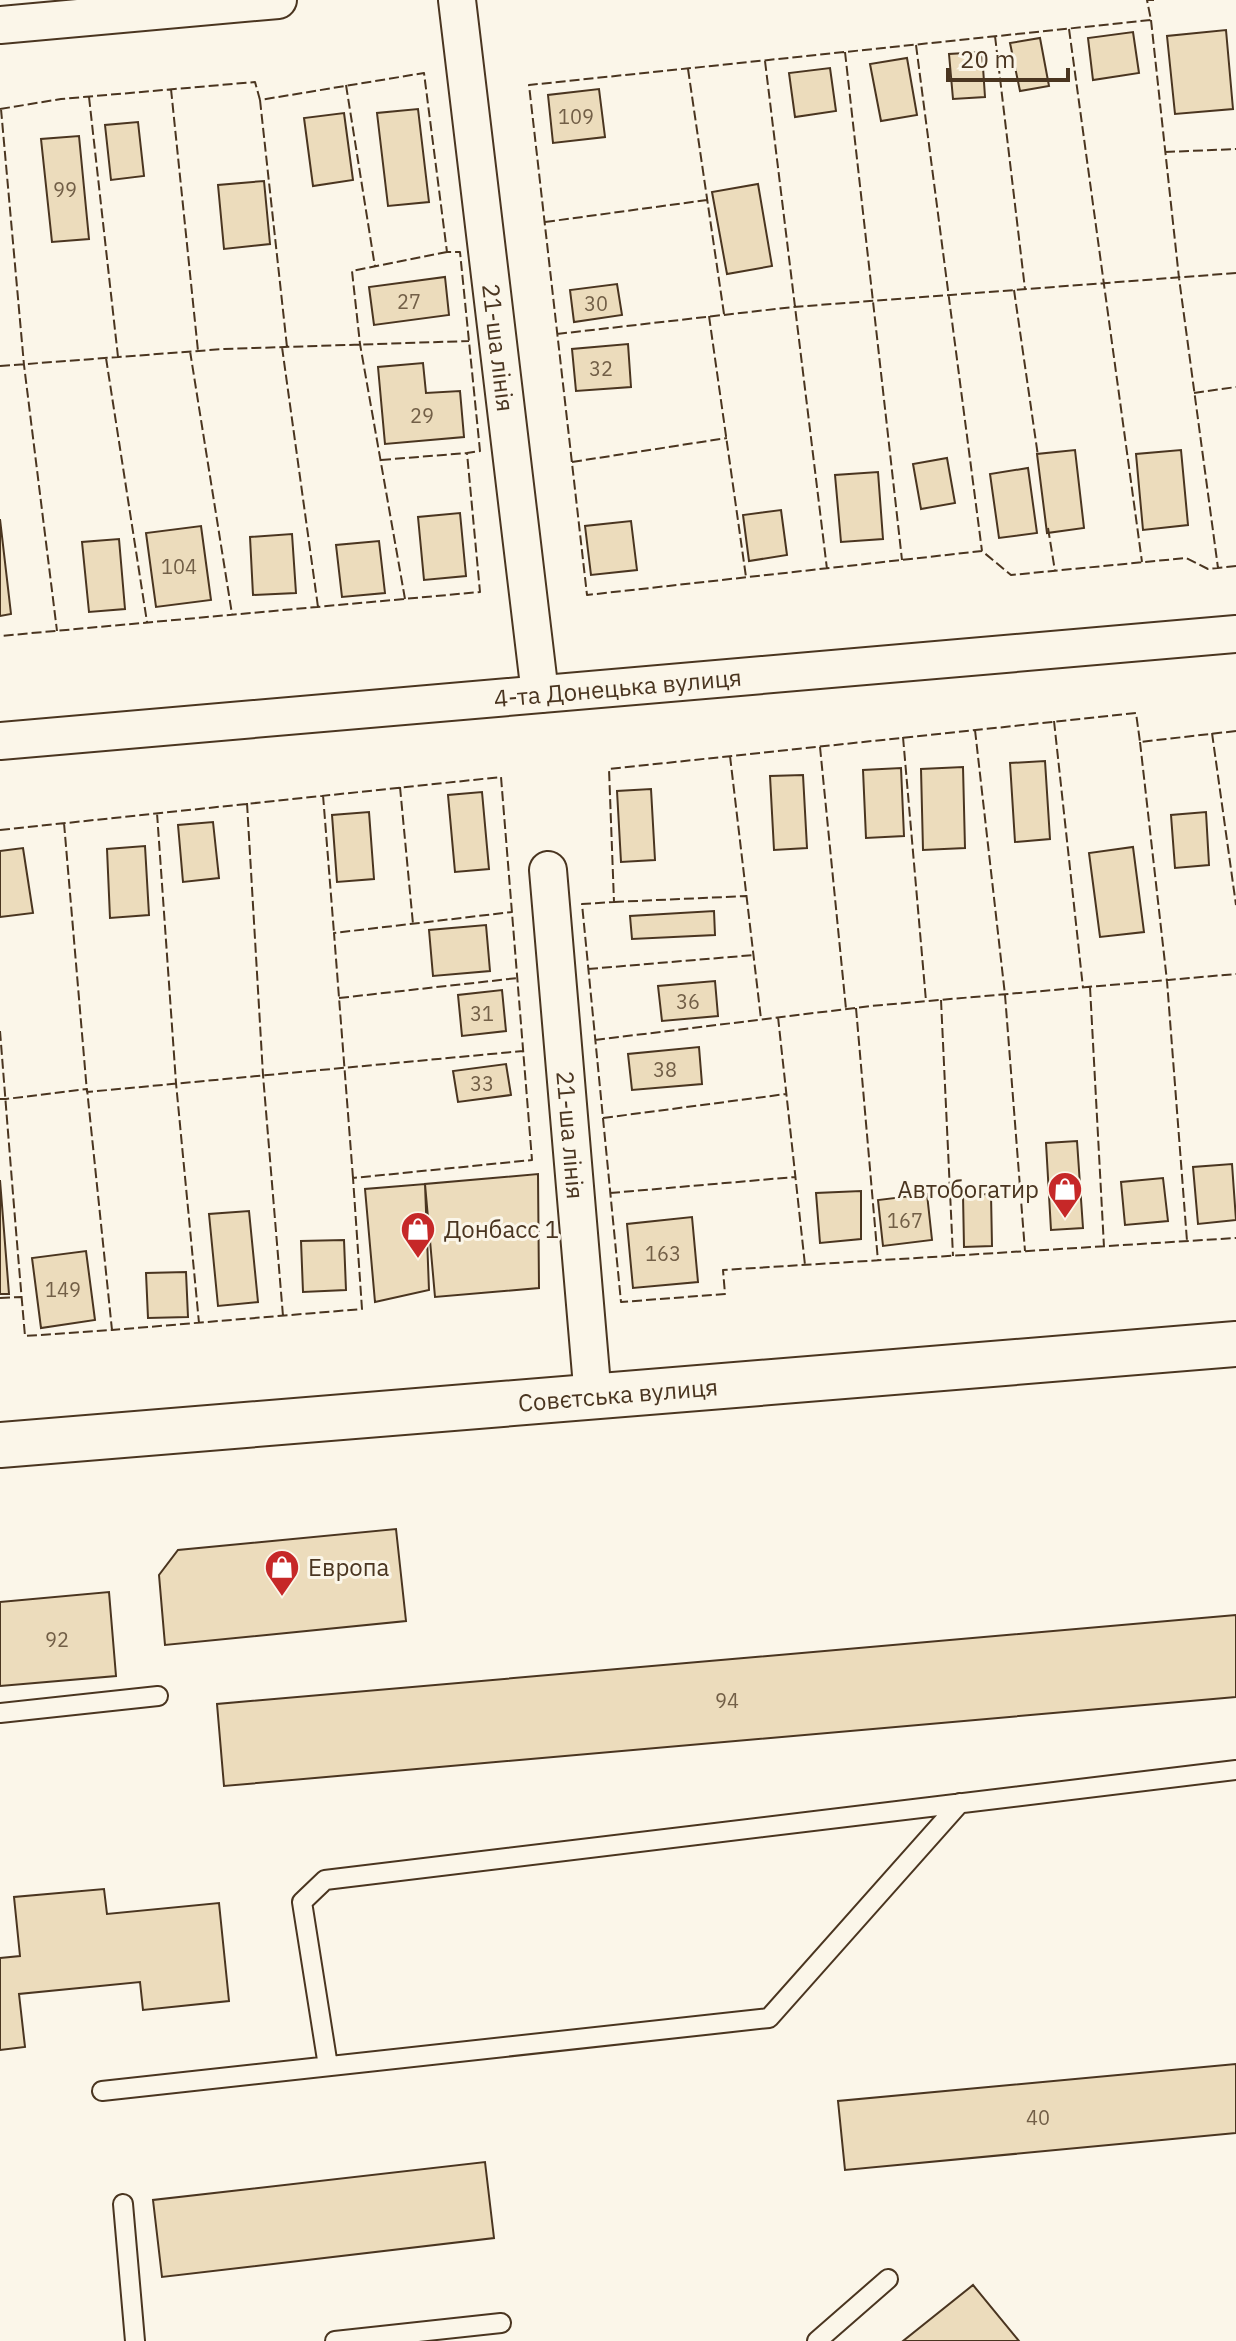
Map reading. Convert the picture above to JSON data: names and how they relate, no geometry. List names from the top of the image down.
{
  "streets": {
    "main road": ["Совєтська вулиця"],
    "street": ["21-ша лінія", "4-та Донецька вулиця"]
  },
  "crossings": [
    ["21-ша лінія", "4-та Донецька вулиця"],
    ["21-ша лінія", "Совєтська вулиця"]
  ],
  "places": {
    "shop": ["Автобогатир", "Донбасс 1", "Европа"]
  },
  "house_numbers": [
    "109",
    "99",
    "27",
    "30",
    "32",
    "29",
    "104",
    "36",
    "31",
    "38",
    "33",
    "167",
    "163",
    "149",
    "92",
    "94",
    "40"
  ],
  "scale_bar": "20 m"
}
